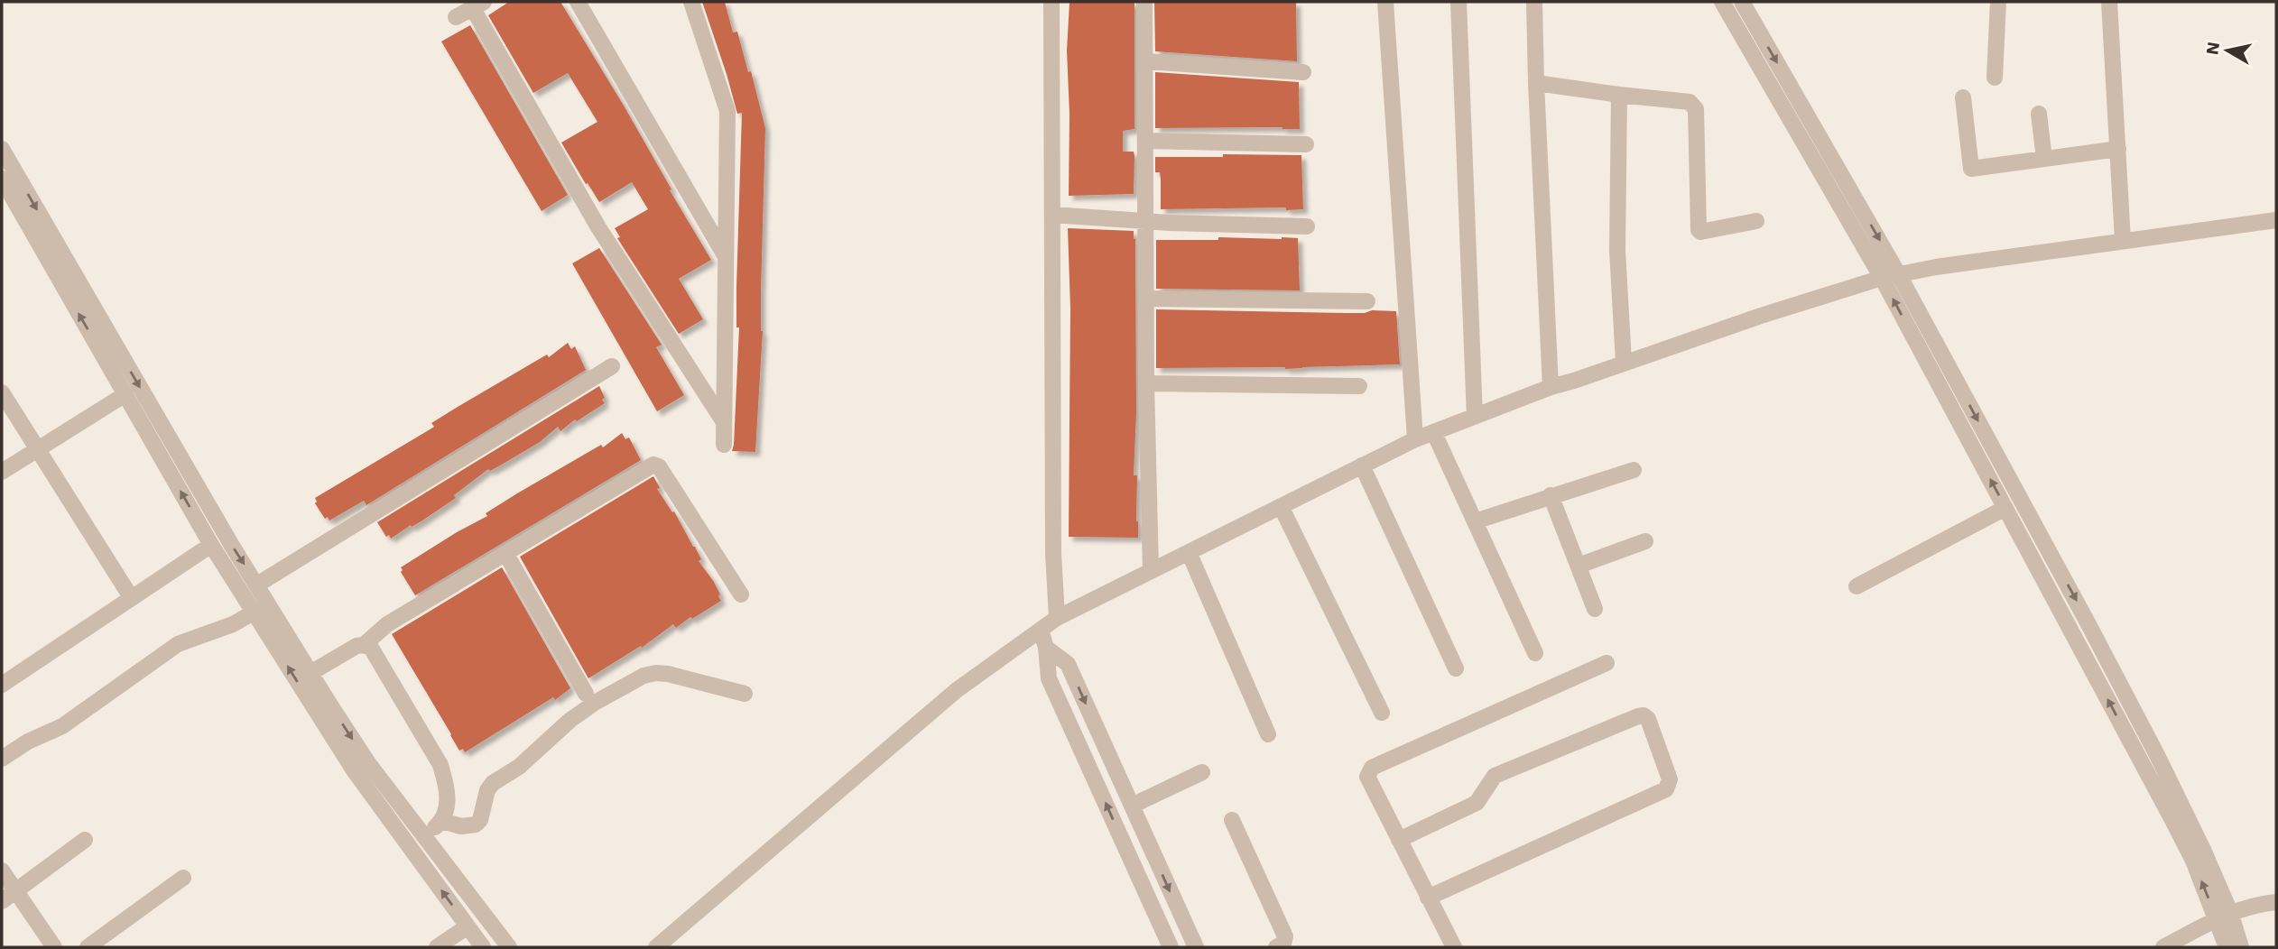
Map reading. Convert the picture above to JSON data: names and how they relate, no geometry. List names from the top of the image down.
{
  "north": "left"
}
